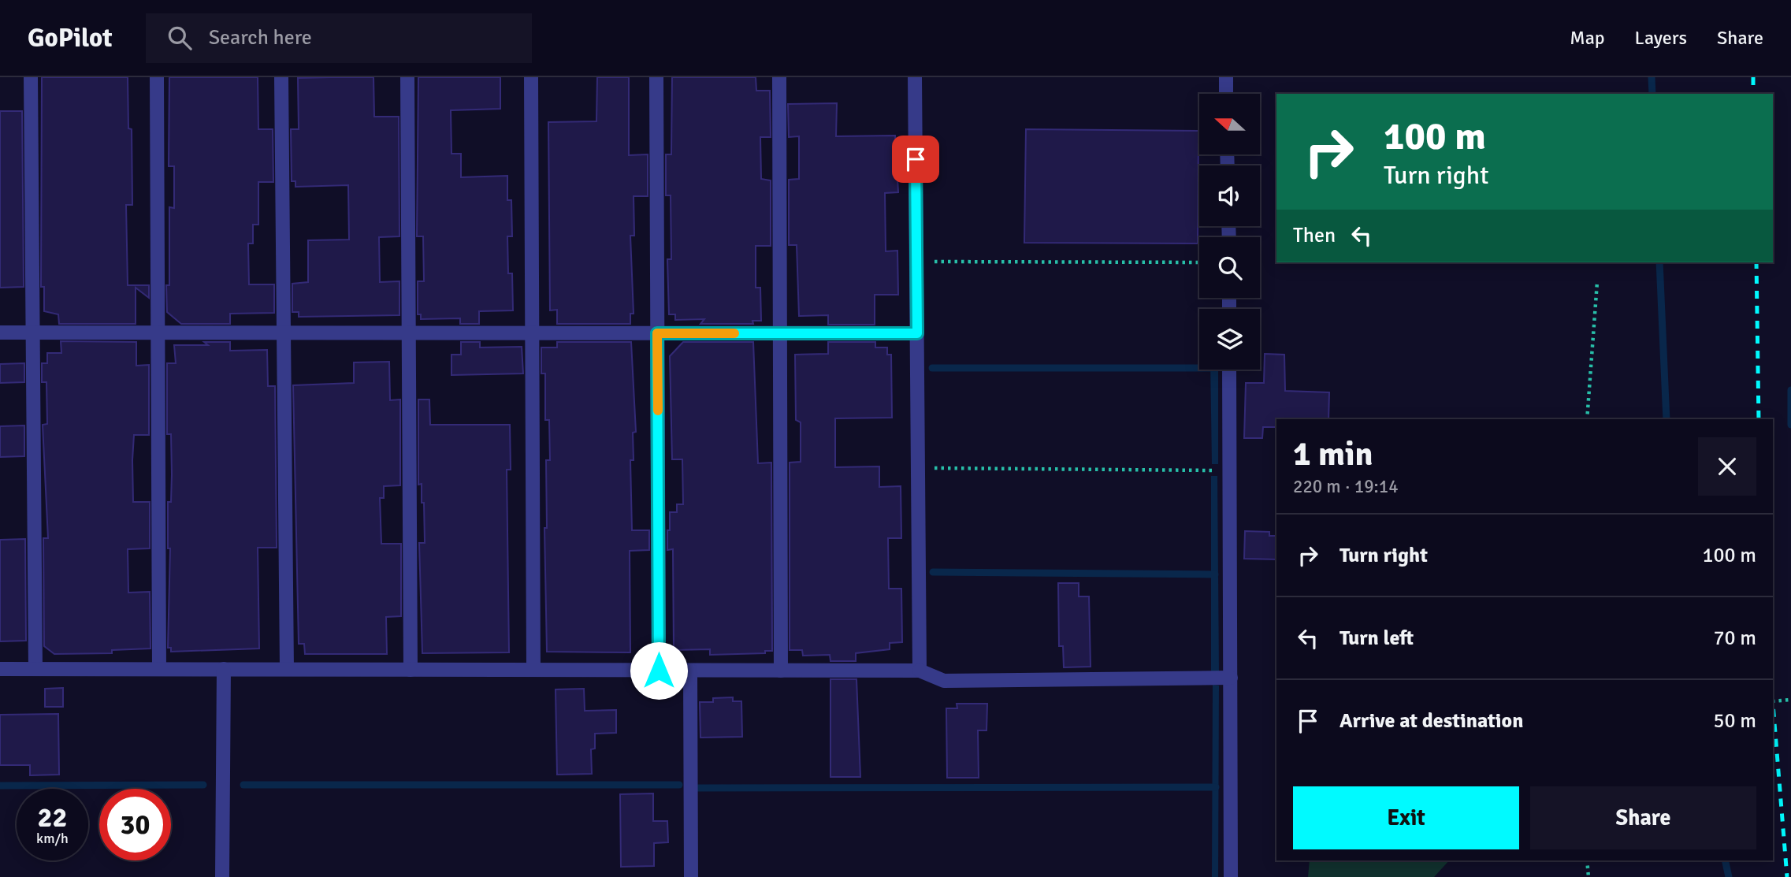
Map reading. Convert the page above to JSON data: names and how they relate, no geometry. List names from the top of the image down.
{
  "north": "left",
  "page": {
    "header": "GoPilot",
    "search": "Search here",
    "nav": ["Map", "Layers", "Share"],
    "turn": ["100 m", "Turn right"],
    "then": "Then",
    "heading": ["1 min", "220 m · 19:14"],
    "list": [
      {
        "name": "Turn right",
        "value": "100 m"
      },
      {
        "name": "Turn left",
        "value": "70 m"
      },
      {
        "name": "Arrive at destination",
        "value": "50 m"
      }
    ],
    "buttons": ["Exit", "Share"],
    "speed": "22 km/h",
    "limit": "30"
  }
}
